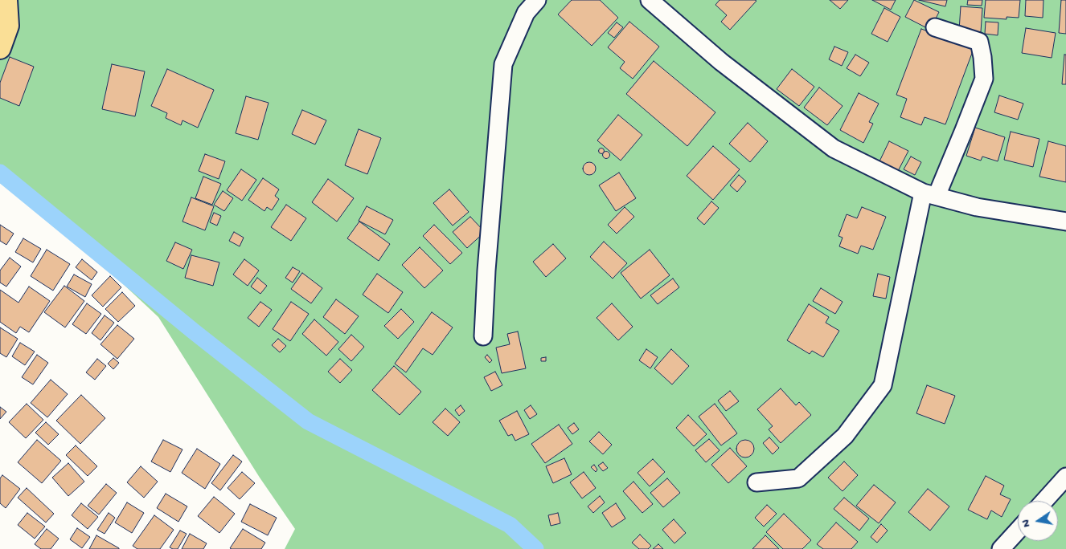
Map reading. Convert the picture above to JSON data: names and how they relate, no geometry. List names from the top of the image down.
{
  "north": "left"
}
